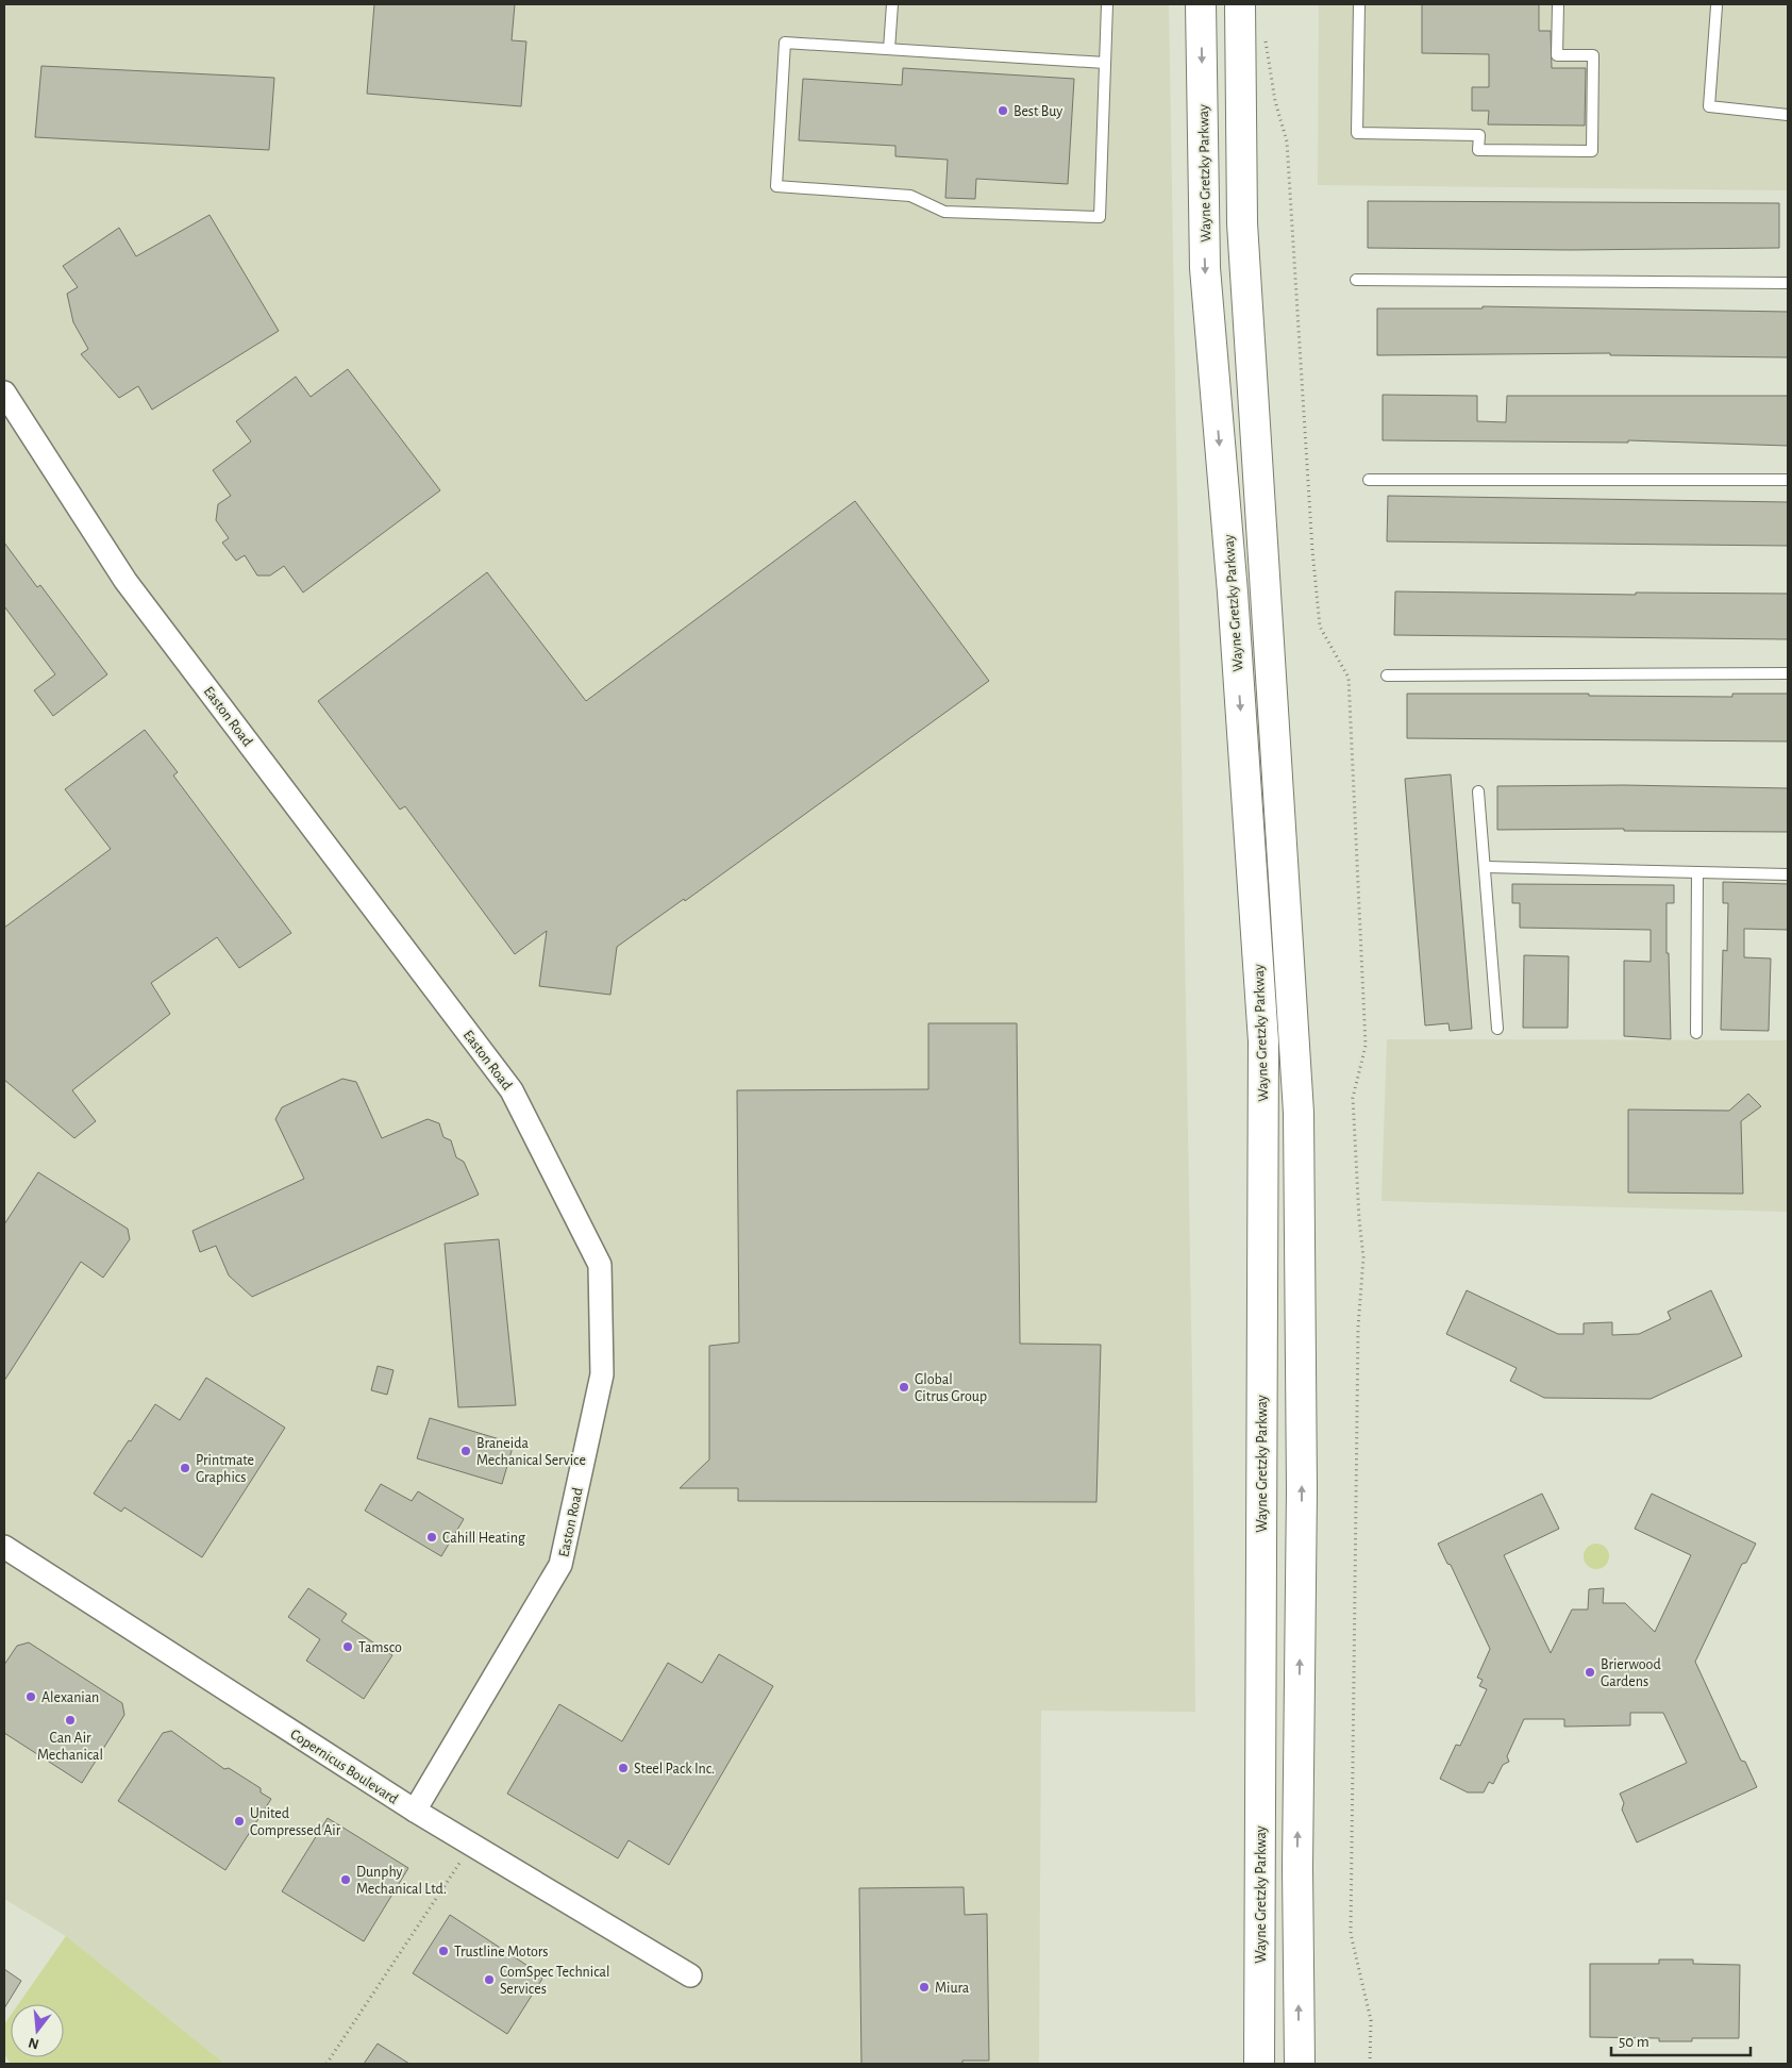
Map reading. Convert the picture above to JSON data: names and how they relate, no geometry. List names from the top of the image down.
{
  "streets": {
    "main road": ["Wayne Gretzky Parkway"],
    "street": ["Easton Road", "Copernicus Boulevard"]
  },
  "crossings": [
    ["Easton Road", "Copernicus Boulevard"]
  ],
  "places": [
    "Best Buy",
    "Global Citrus Group",
    "Braneida Mechanical Service",
    "Printmate Graphics",
    "Cahill Heating",
    "Tamsco",
    "Brierwood Gardens",
    "Alexanian",
    "Can Air Mechanical",
    "Steel Pack Inc.",
    "United Compressed Air",
    "Dunphy Mechanical Ltd.",
    "Trustline Motors",
    "ComSpec Technical Services",
    "Miura"
  ],
  "scale_bar": "50 m",
  "north": "bottom"
}
